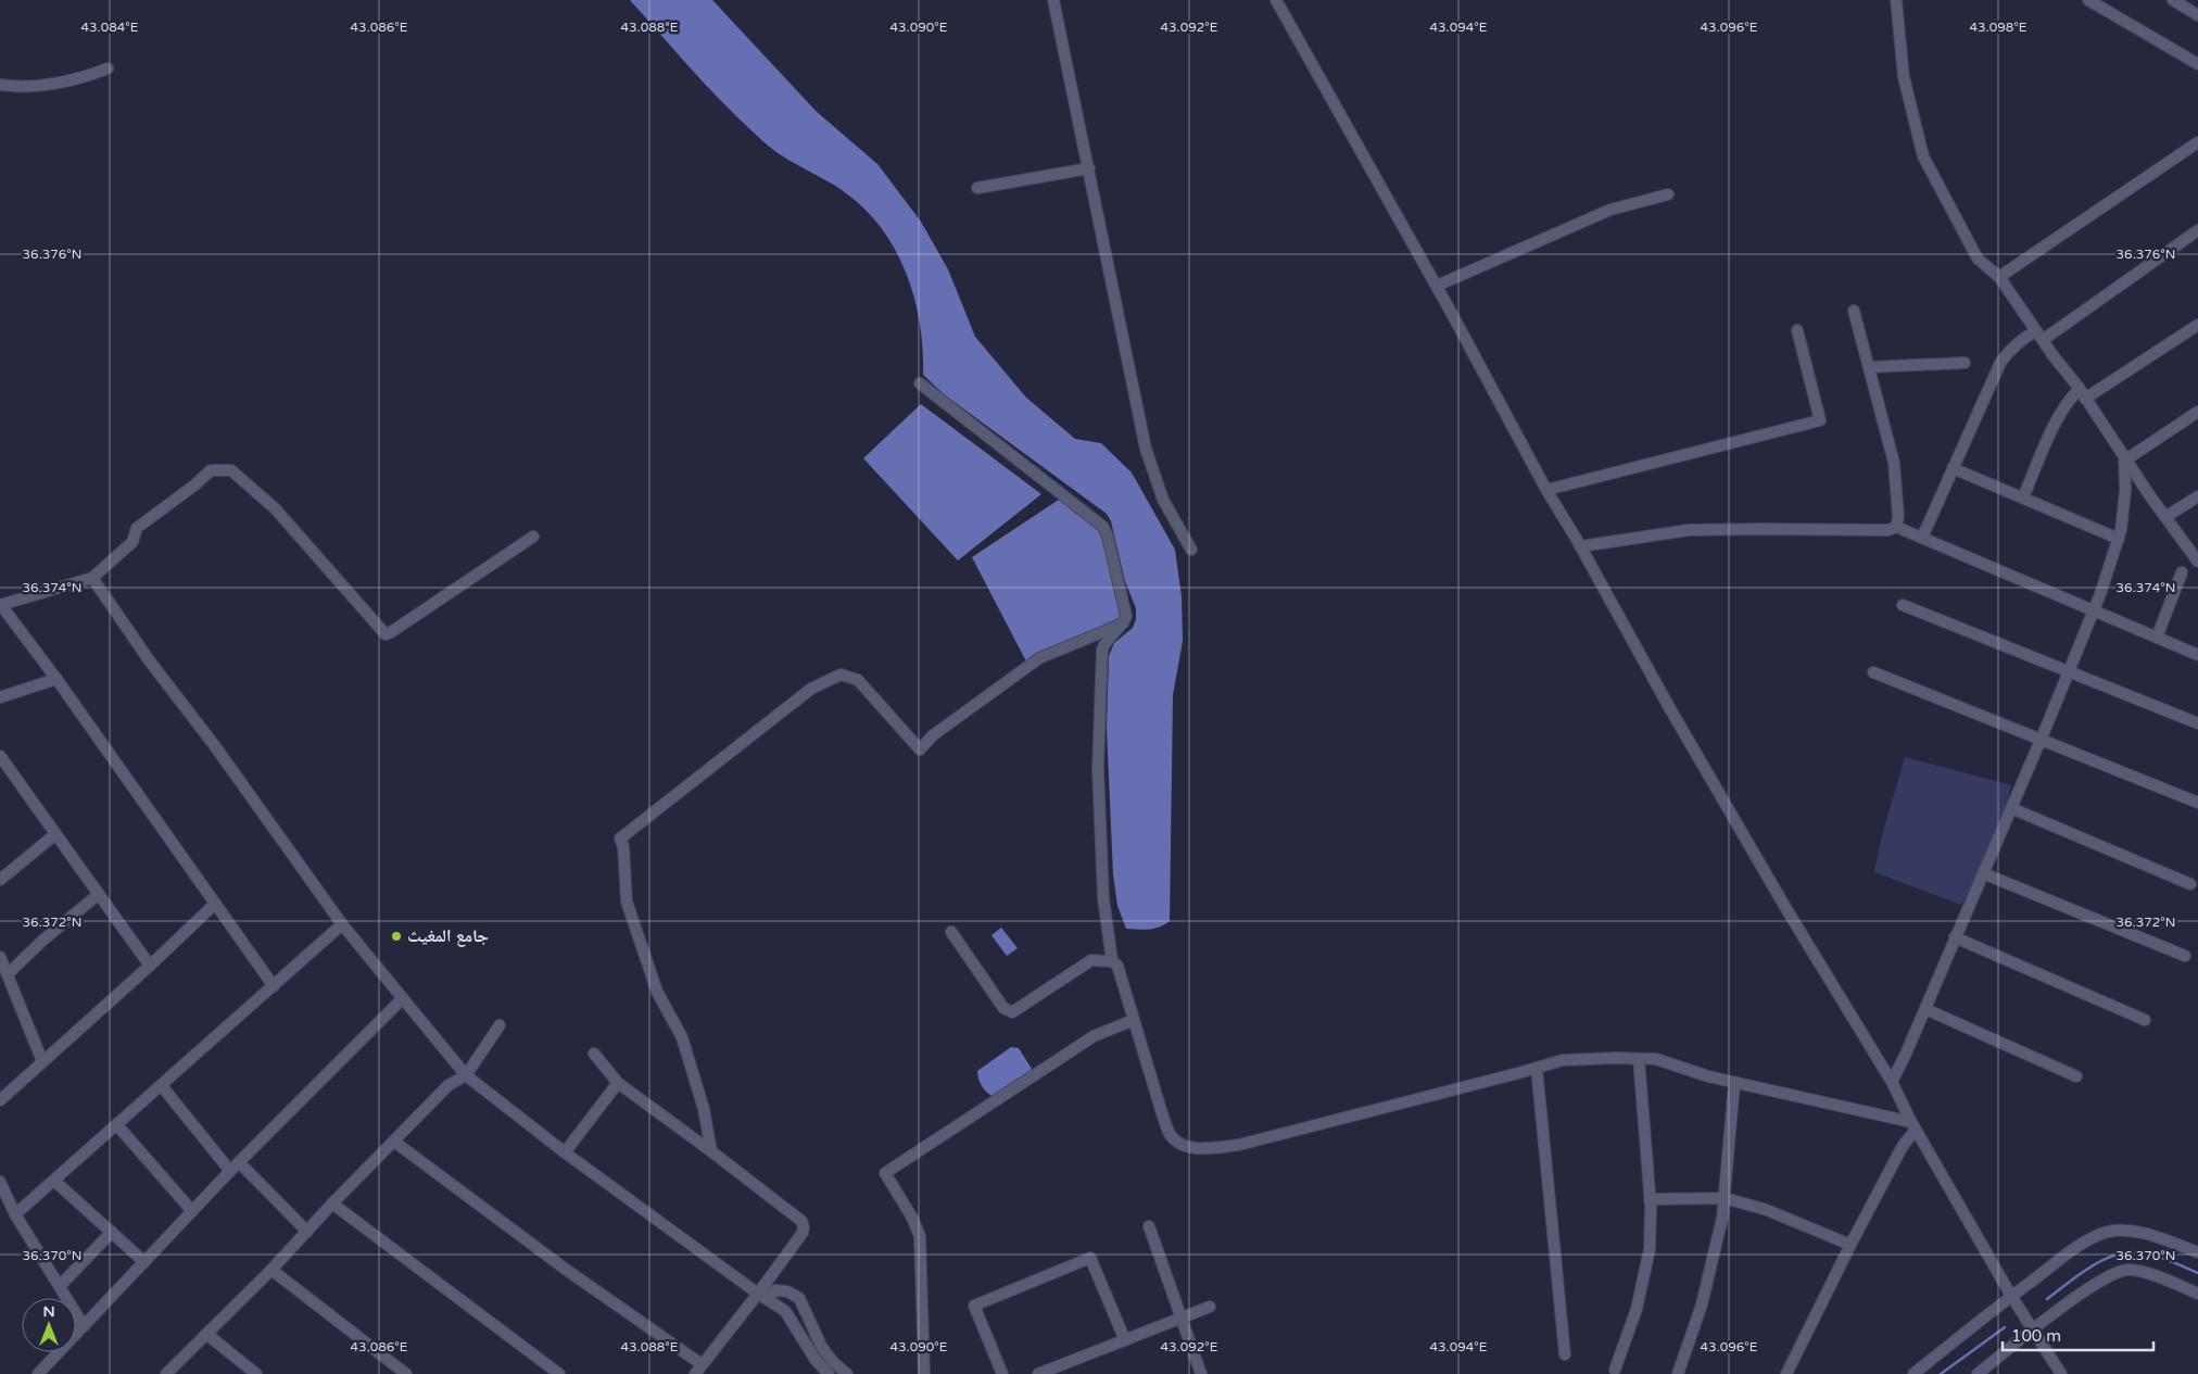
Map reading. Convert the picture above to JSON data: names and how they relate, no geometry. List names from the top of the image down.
{
  "places": ["جامع المغيث"],
  "scale_bar": "100 m",
  "north": "top",
  "coordinates": [
    "43.084°E",
    "43.086°E",
    "43.088°E",
    "43.090°E",
    "43.092°E",
    "43.094°E",
    "43.096°E",
    "43.098°E",
    "36.376°N",
    "36.374°N",
    "36.372°N",
    "36.370°N"
  ]
}
